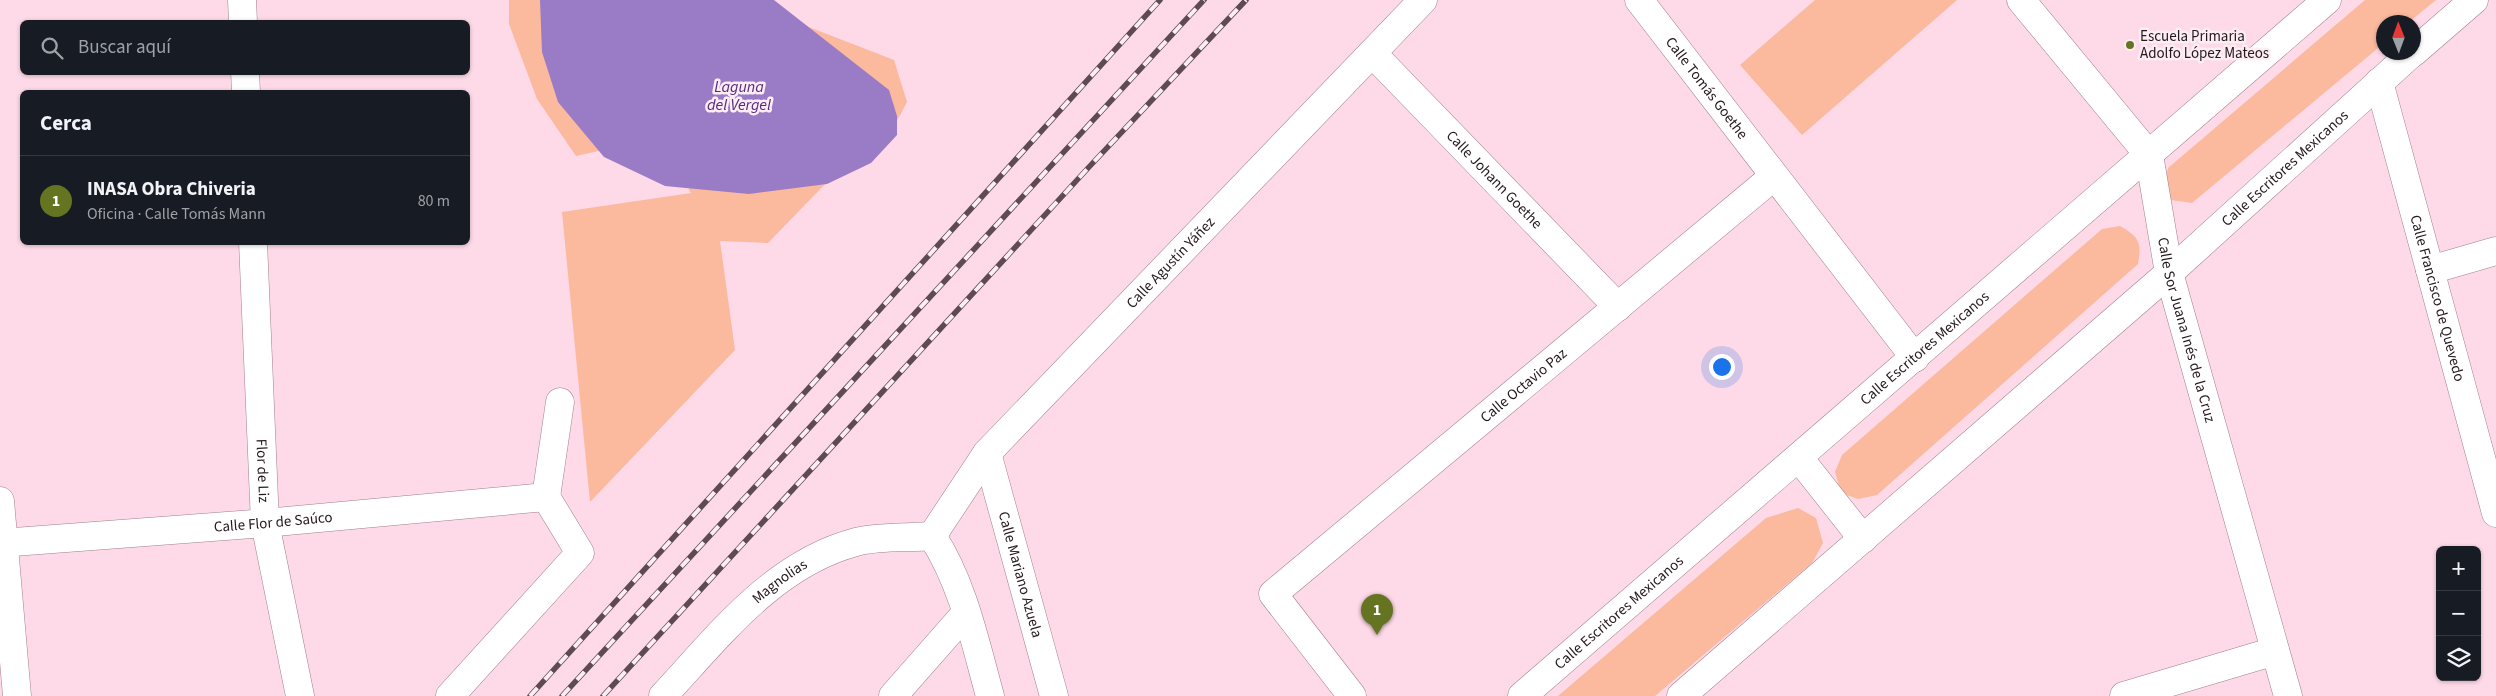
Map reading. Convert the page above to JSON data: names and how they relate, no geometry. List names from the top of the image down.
{
  "streets": {
    "street": [
      "Calle Tomás Goethe",
      "Calle Escritores Mexicanos",
      "Calle Johann Goethe",
      "Calle Agustín Yáñez",
      "Calle Francisco de Quevedo",
      "Calle Sor Juana Inés de la Cruz",
      "Calle Octavio Paz",
      "Flor de Liz",
      "Calle Flor de Saúco",
      "Calle Mariano Azuela",
      "Magnolias"
    ]
  },
  "crossings": [
    ["Calle Tomás Goethe", "Calle Octavio Paz"],
    ["Calle Escritores Mexicanos", "Calle Francisco de Quevedo"],
    ["Calle Escritores Mexicanos", "Calle Sor Juana Inés de la Cruz"],
    ["Calle Johann Goethe", "Calle Agustín Yáñez"],
    ["Calle Johann Goethe", "Calle Octavio Paz"],
    ["Calle Agustín Yáñez", "Calle Mariano Azuela"],
    ["Calle Agustín Yáñez", "Magnolias"],
    ["Flor de Liz", "Calle Flor de Saúco"]
  ],
  "water": ["Laguna del Vergel"],
  "places": ["Escuela Primaria Adolfo López Mateos"],
  "north": "top",
  "page": {
    "search": "Buscar aquí",
    "heading": "Cerca",
    "list": [
      {
        "mark": "1",
        "name": "INASA Obra Chiveria",
        "note": "Oficina · Calle Tomás Mann",
        "value": "80 m"
      }
    ],
    "map_buttons": ["+", "−"],
    "pins": "1"
  }
}
